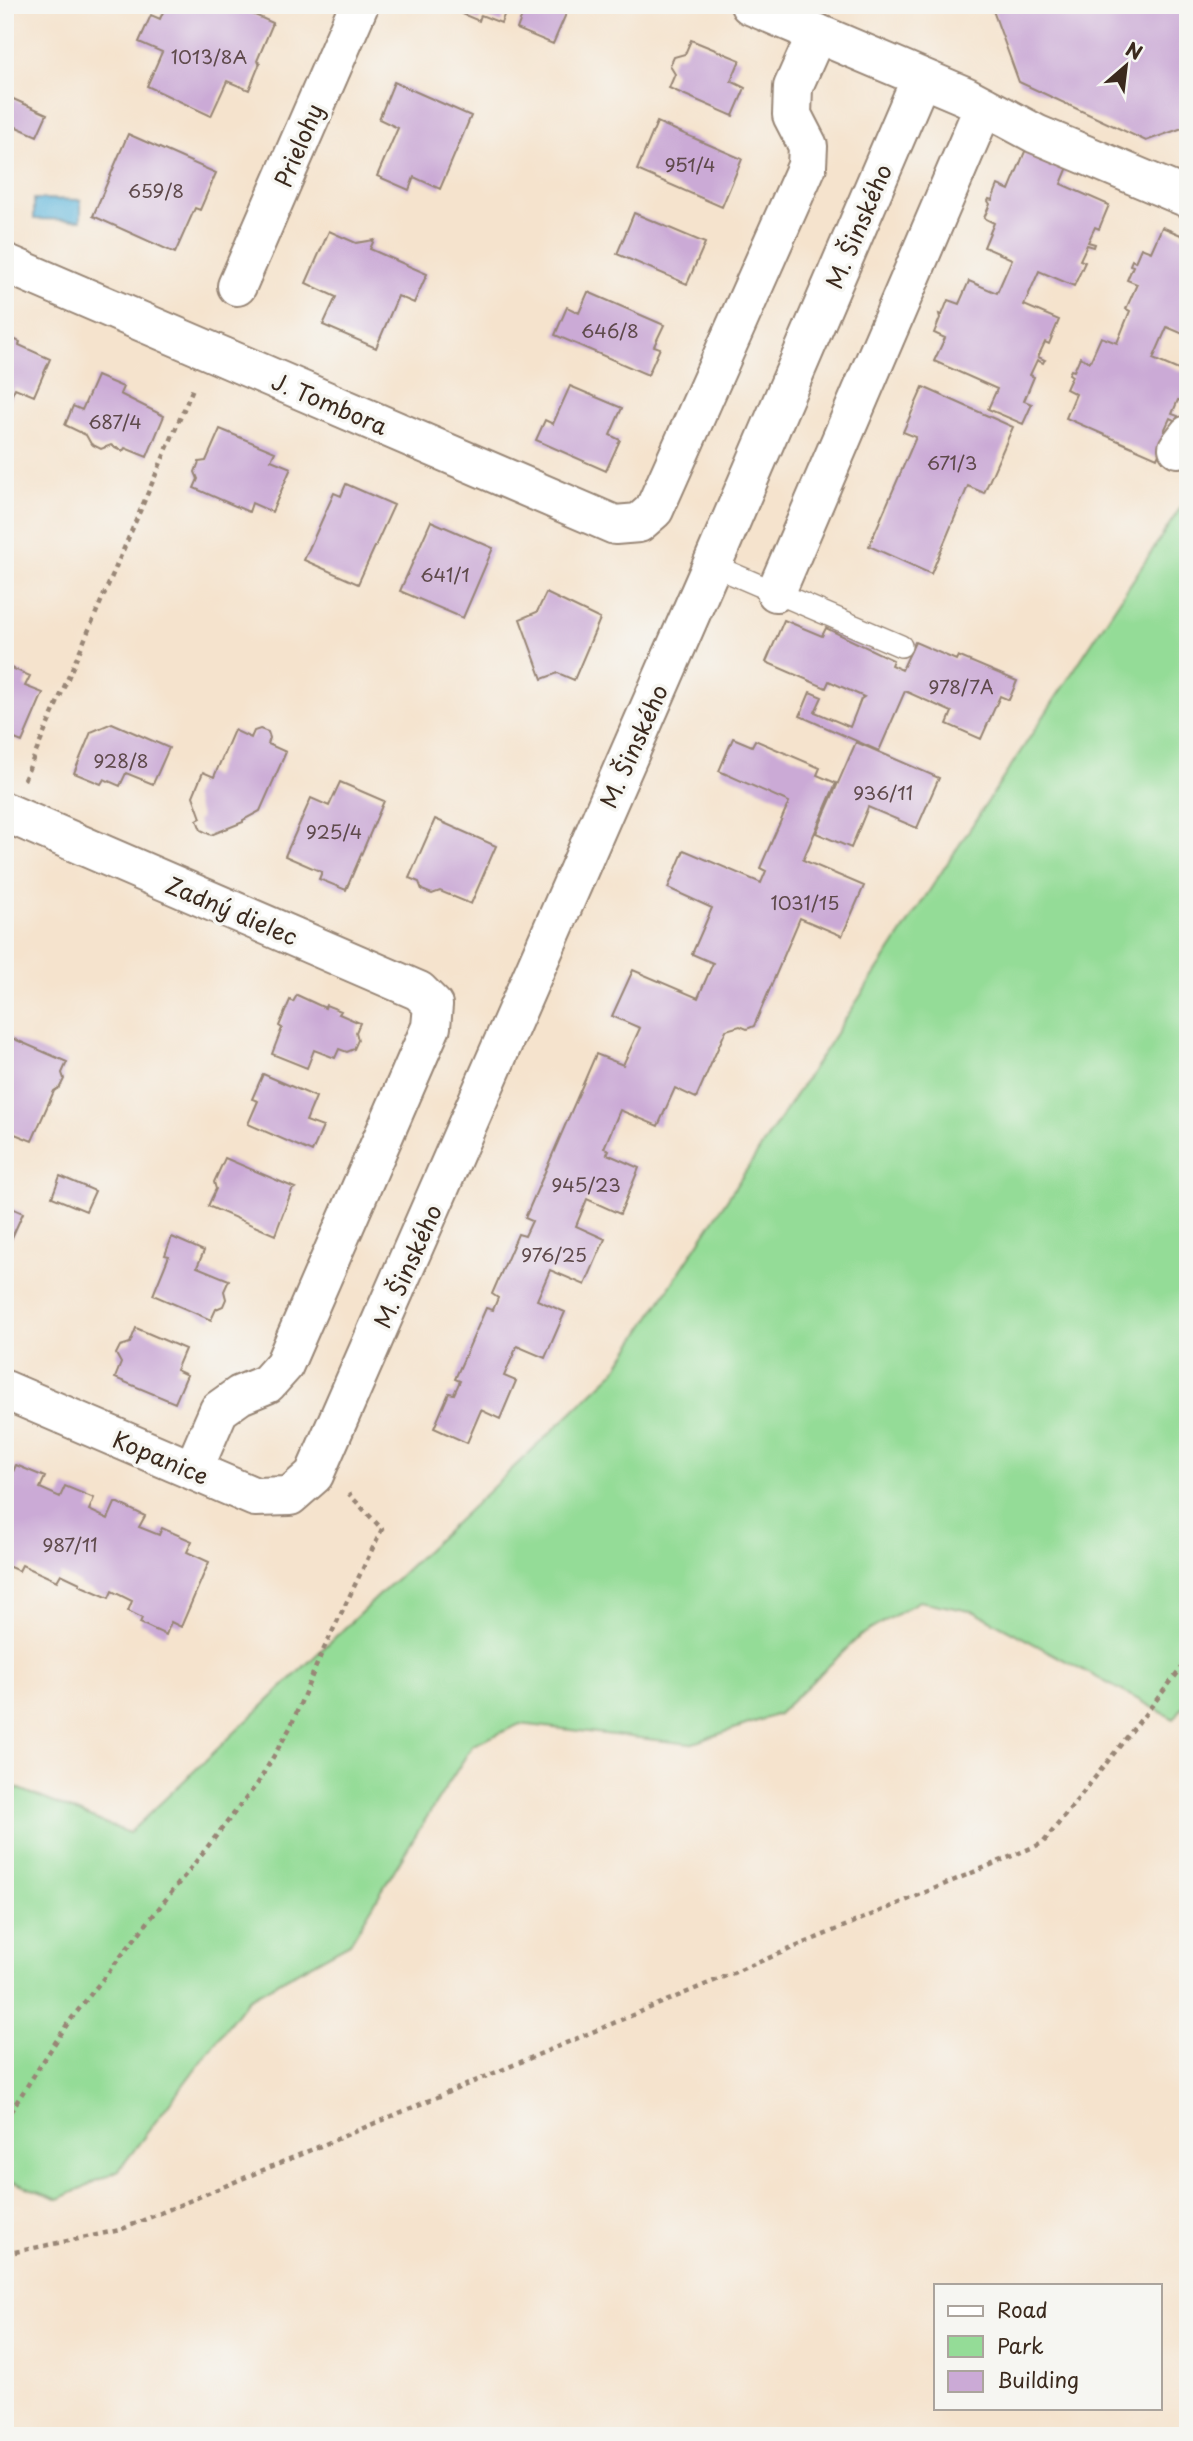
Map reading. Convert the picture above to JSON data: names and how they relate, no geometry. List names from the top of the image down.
{
  "streets": {
    "street": [
      "Prielohy",
      "M. Šinského",
      "J. Tombora",
      "Zadný dielec",
      "Kopanice"
    ]
  },
  "crossings": [
    ["M. Šinského", "Kopanice"],
    ["Zadný dielec", "Kopanice"]
  ],
  "house_numbers": [
    "1013/8A",
    "951/4",
    "659/8",
    "646/8",
    "687/4",
    "671/3",
    "641/1",
    "978/7A",
    "928/8",
    "936/11",
    "925/4",
    "1031/15",
    "945/23",
    "976/25",
    "987/11"
  ],
  "legend": ["Road", "Park", "Building"],
  "north": "top right"
}
